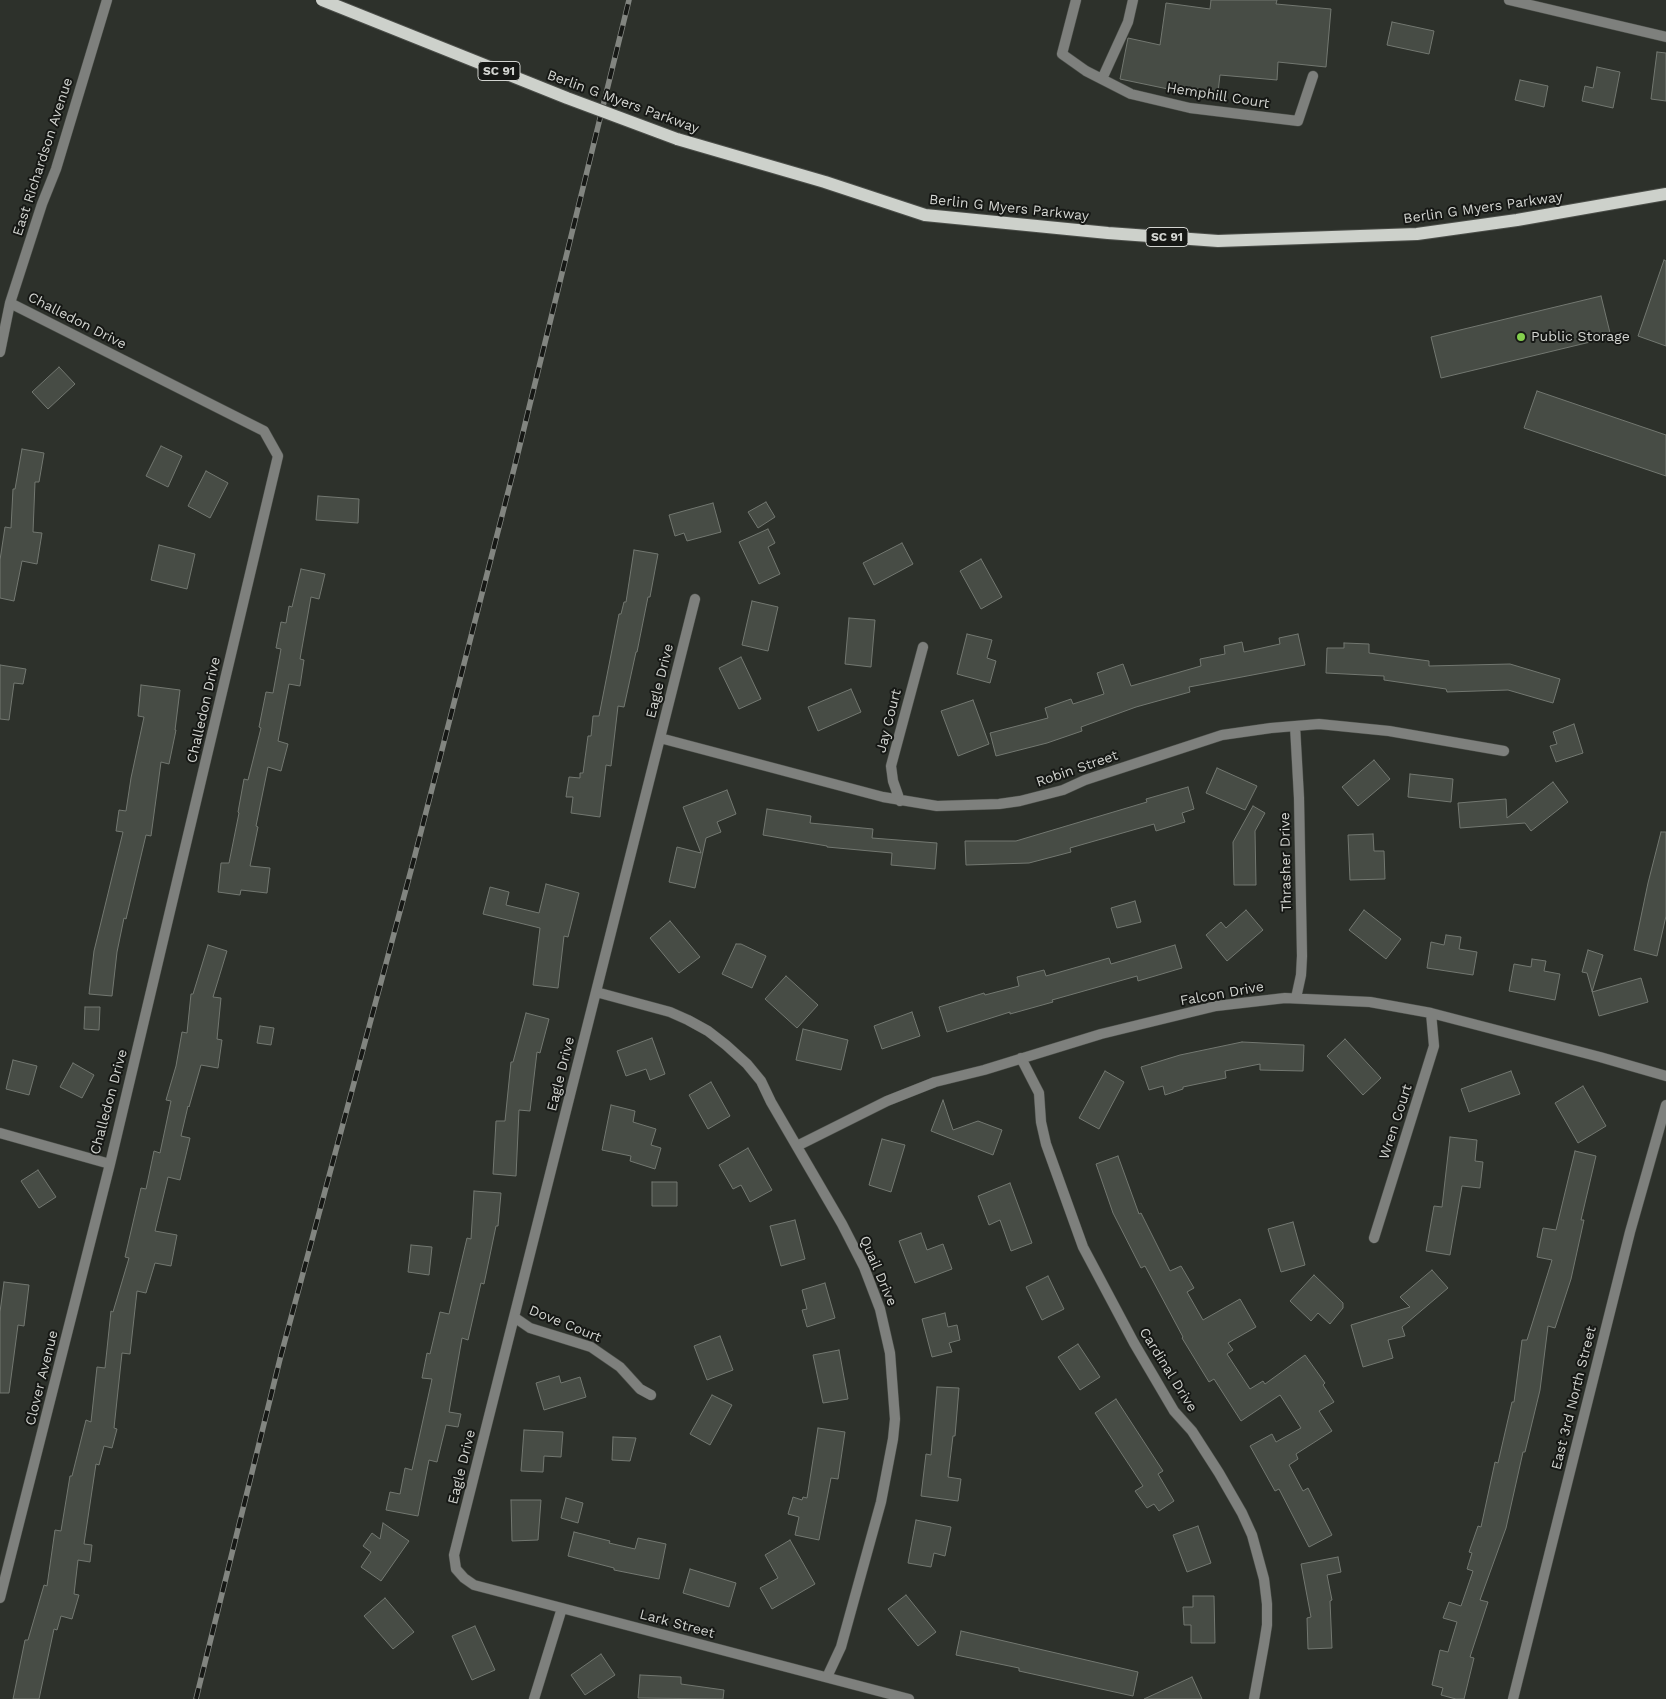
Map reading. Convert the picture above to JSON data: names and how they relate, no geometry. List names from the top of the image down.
{
  "streets": {
    "main road": ["SC 91", "Berlin G Myers Parkway"],
    "street": [
      "Hemphill Court",
      "East Richardson Avenue",
      "Challedon Drive",
      "Eagle Drive",
      "Jay Court",
      "Robin Street",
      "Thrasher Drive",
      "Falcon Drive",
      "Wren Court",
      "Quail Drive",
      "Dove Court",
      "Cardinal Drive",
      "Clover Avenue",
      "East 3rd North Street",
      "Lark Street"
    ]
  },
  "crossings": [
    ["East Richardson Avenue", "Challedon Drive"],
    ["Challedon Drive", "Clover Avenue"],
    ["Eagle Drive", "Robin Street"],
    ["Eagle Drive", "Quail Drive"],
    ["Eagle Drive", "Dove Court"],
    ["Eagle Drive", "Lark Street"],
    ["Jay Court", "Robin Street"],
    ["Robin Street", "Thrasher Drive"],
    ["Thrasher Drive", "Falcon Drive"],
    ["Falcon Drive", "Wren Court"],
    ["Falcon Drive", "Quail Drive"],
    ["Falcon Drive", "Cardinal Drive"],
    ["Quail Drive", "Lark Street"]
  ],
  "places": ["Public Storage"]
}
